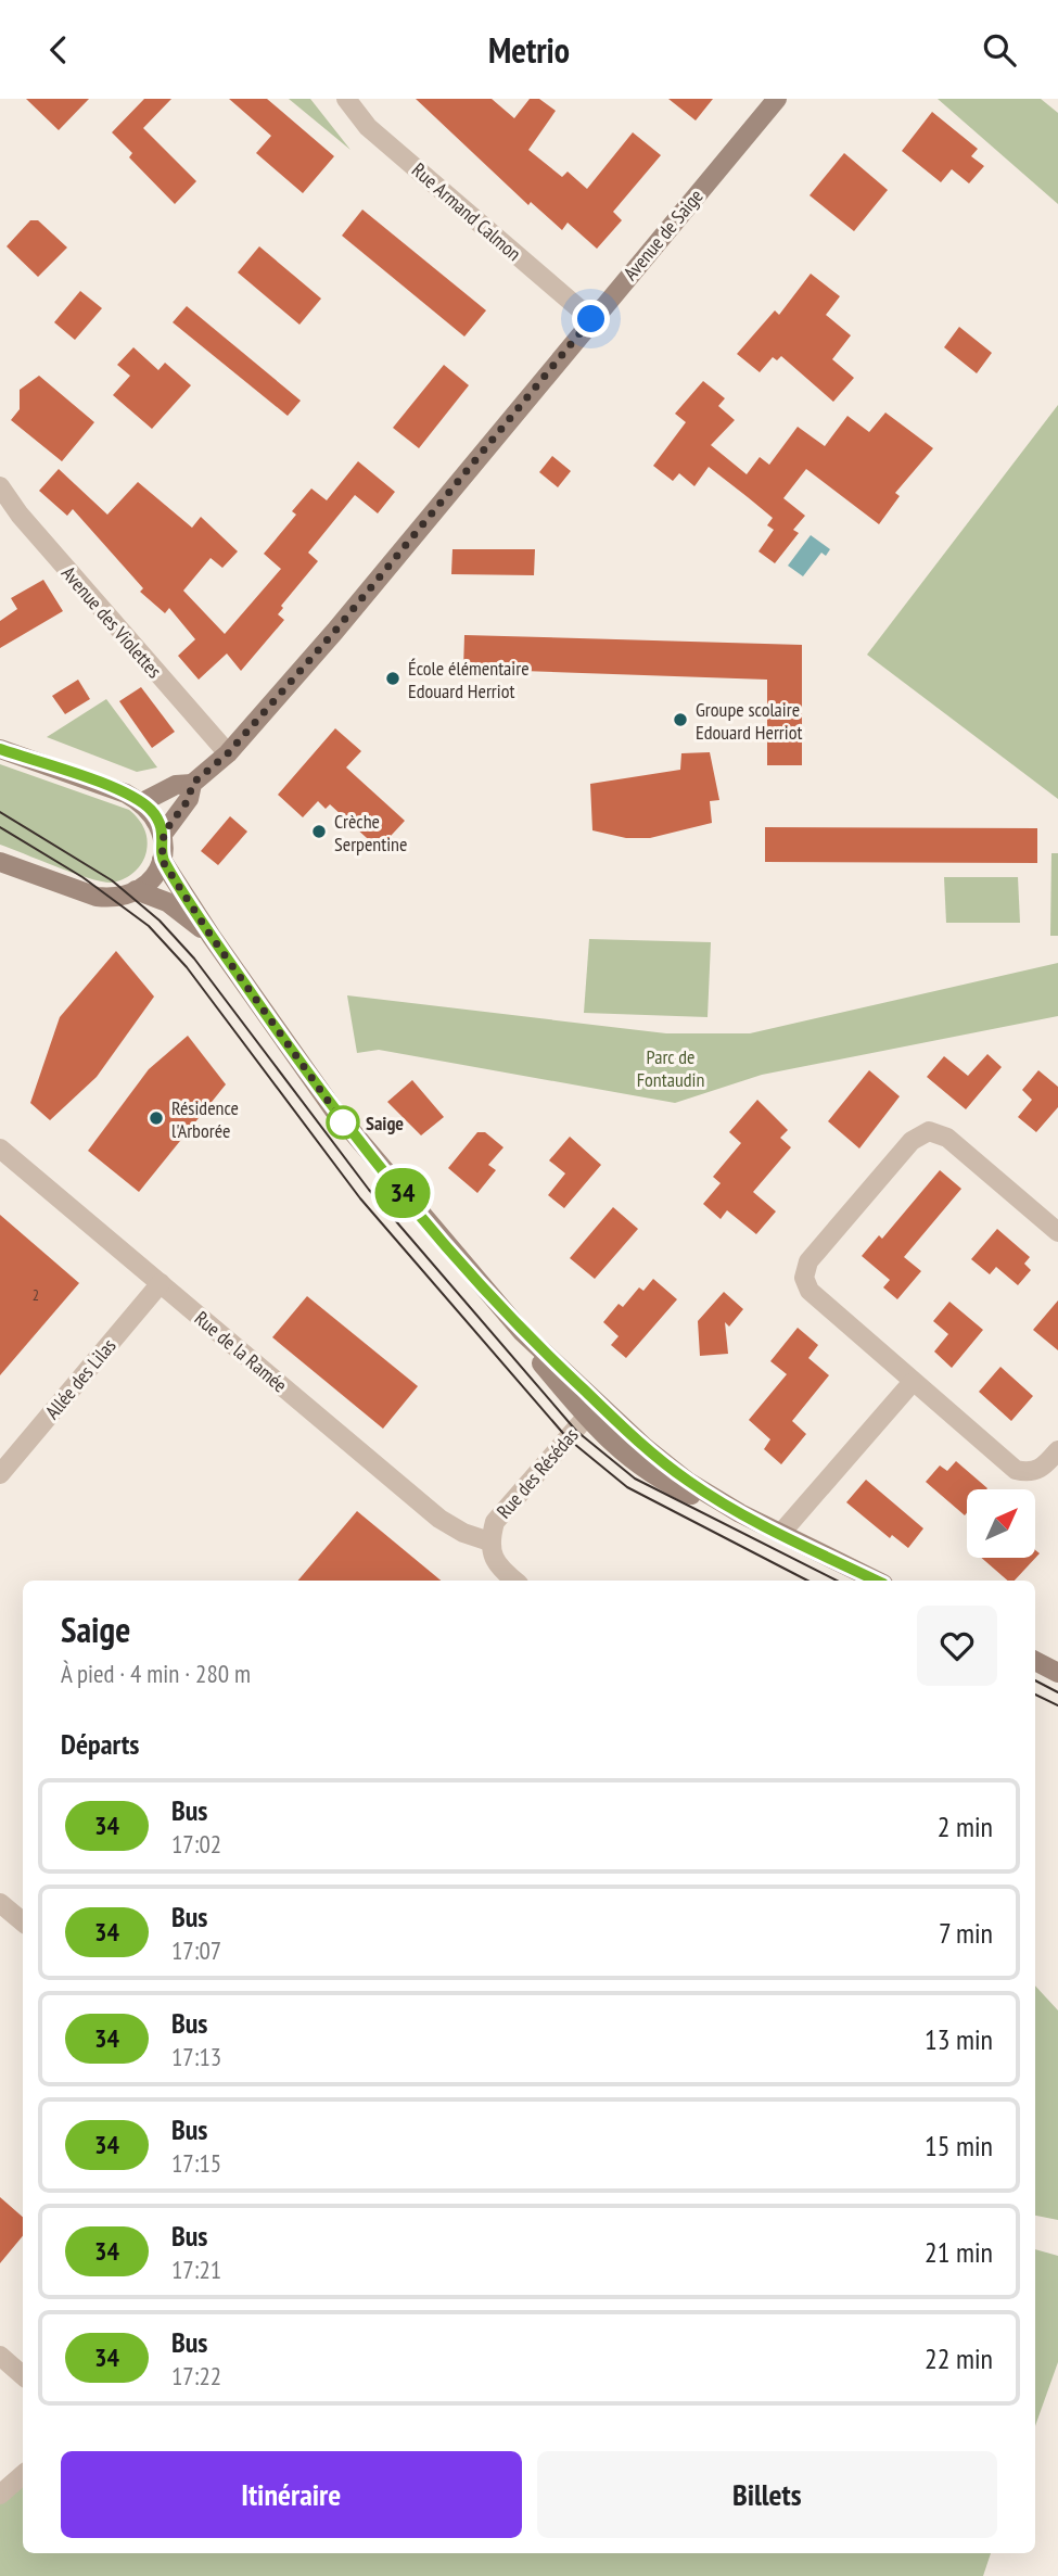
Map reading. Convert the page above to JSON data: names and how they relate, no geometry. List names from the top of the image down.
{
  "streets": {
    "main road": ["Avenue de Saige"],
    "street": [
      "Rue Armand Calmon",
      "Avenue des Violettes",
      "Rue de la Ramée",
      "Allée des Lilas",
      "Rue des Résédas"
    ]
  },
  "crossings": [
    ["Rue Armand Calmon", "Avenue de Saige"],
    ["Avenue de Saige", "Avenue des Violettes"],
    ["Rue de la Ramée", "Allée des Lilas"],
    ["Rue de la Ramée", "Rue des Résédas"]
  ],
  "parks": ["Parc de Fontaudin"],
  "places": [
    "École élémentaire Edouard Herriot",
    "Groupe scolaire Edouard Herriot",
    "Crèche Serpentine",
    "Résidence l'Arborée",
    "Saige"
  ],
  "lines": ["bus line 34"],
  "house_numbers": ["2"],
  "north": "top right",
  "page": {
    "header": "Metrio",
    "on_map": "34",
    "heading": [
      ["Saige", "À pied · 4 min · 280 m"],
      "Départs"
    ],
    "list": [
      {
        "mark": "34",
        "name": "Bus",
        "note": "17:02",
        "value": "2 min"
      },
      {
        "mark": "34",
        "name": "Bus",
        "note": "17:07",
        "value": "7 min"
      },
      {
        "mark": "34",
        "name": "Bus",
        "note": "17:13",
        "value": "13 min"
      },
      {
        "mark": "34",
        "name": "Bus",
        "note": "17:15",
        "value": "15 min"
      },
      {
        "mark": "34",
        "name": "Bus",
        "note": "17:21",
        "value": "21 min"
      },
      {
        "mark": "34",
        "name": "Bus",
        "note": "17:22",
        "value": "22 min"
      }
    ],
    "buttons": ["Itinéraire", "Billets"]
  }
}
